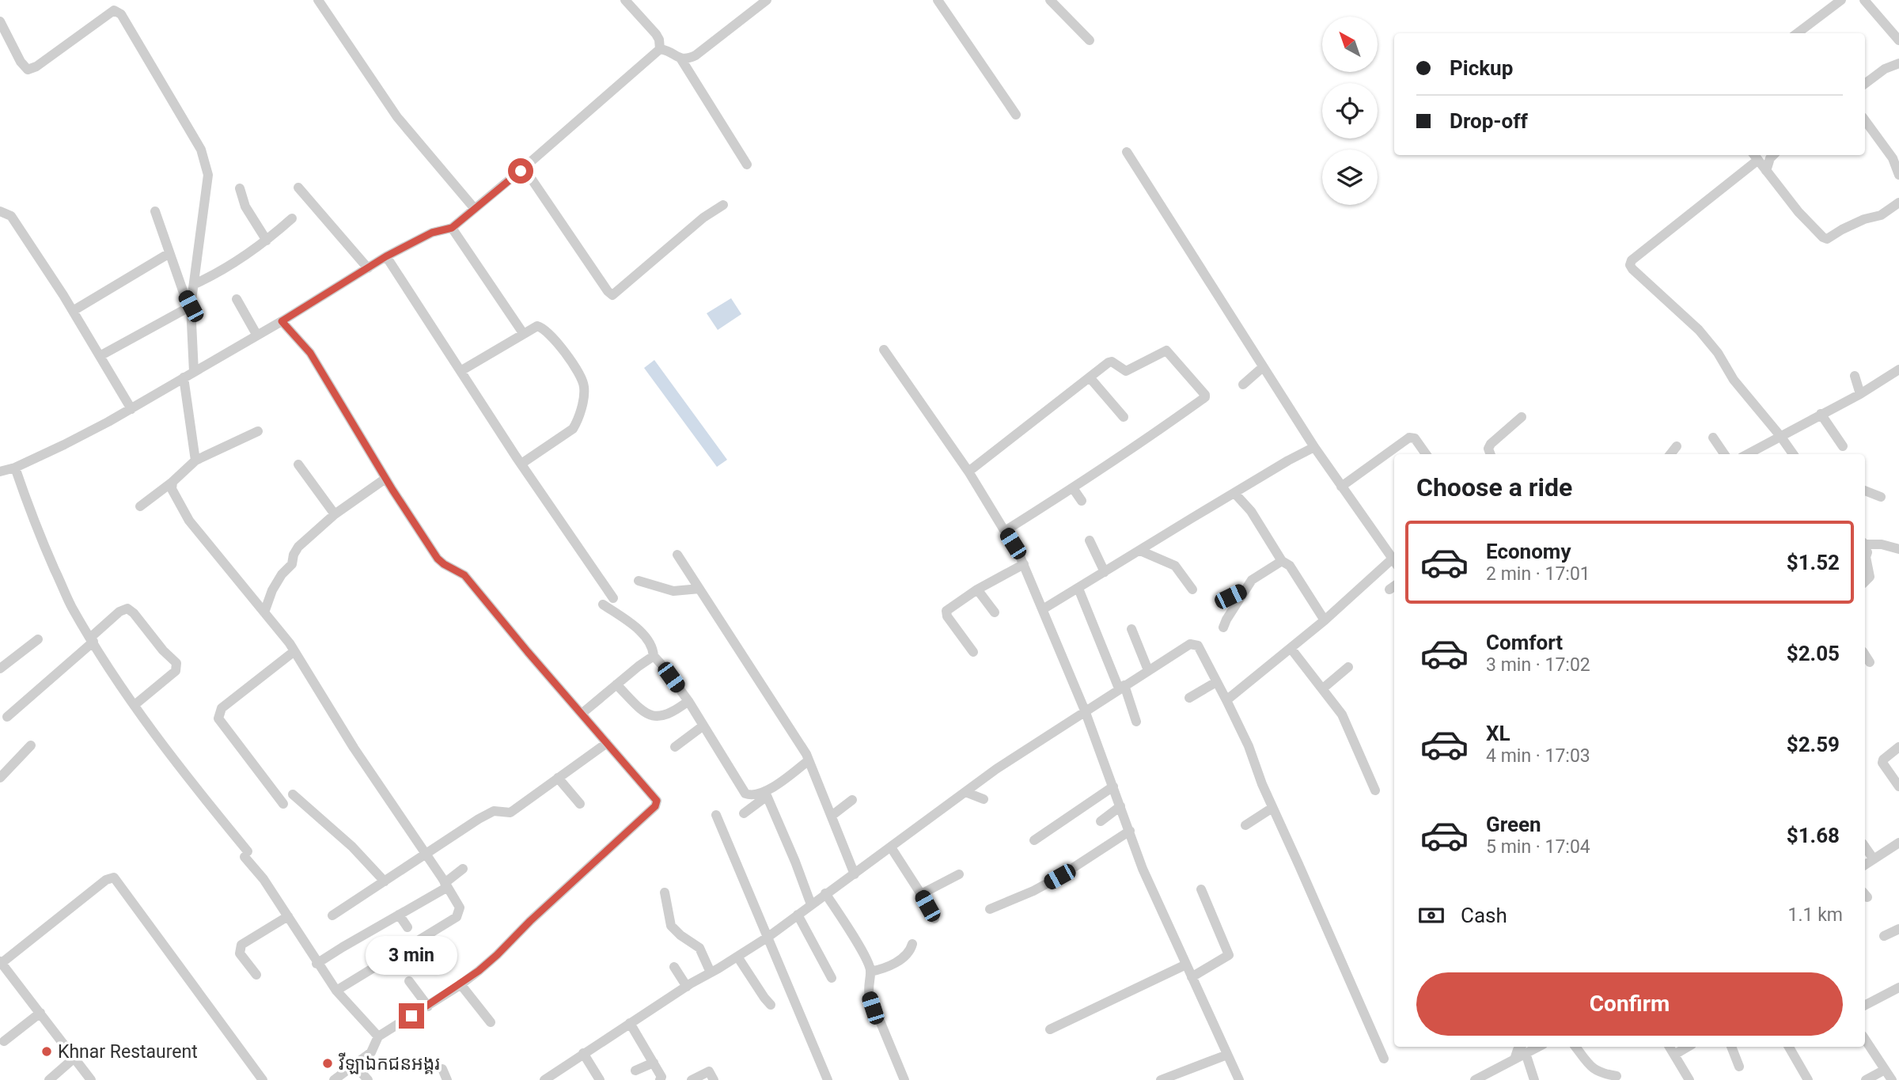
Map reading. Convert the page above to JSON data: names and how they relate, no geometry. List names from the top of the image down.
{
  "places": ["Khnar Restaurent", "វីឡាឯកជនអង្គរ"],
  "north": "top left",
  "page": {
    "banner": ["Pickup", "Drop-off"],
    "heading": "Choose a ride",
    "list": [
      {
        "name": "Economy",
        "note": "2 min · 17:01",
        "value": "$1.52"
      },
      {
        "name": "Comfort",
        "note": "3 min · 17:02",
        "value": "$2.05"
      },
      {
        "name": "XL",
        "note": "4 min · 17:03",
        "value": "$2.59"
      },
      {
        "name": "Green",
        "note": "5 min · 17:04",
        "value": "$1.68"
      }
    ],
    "pay": ["Cash", "1.1 km"],
    "bubble": "3 min",
    "buttons": "Confirm"
  }
}
